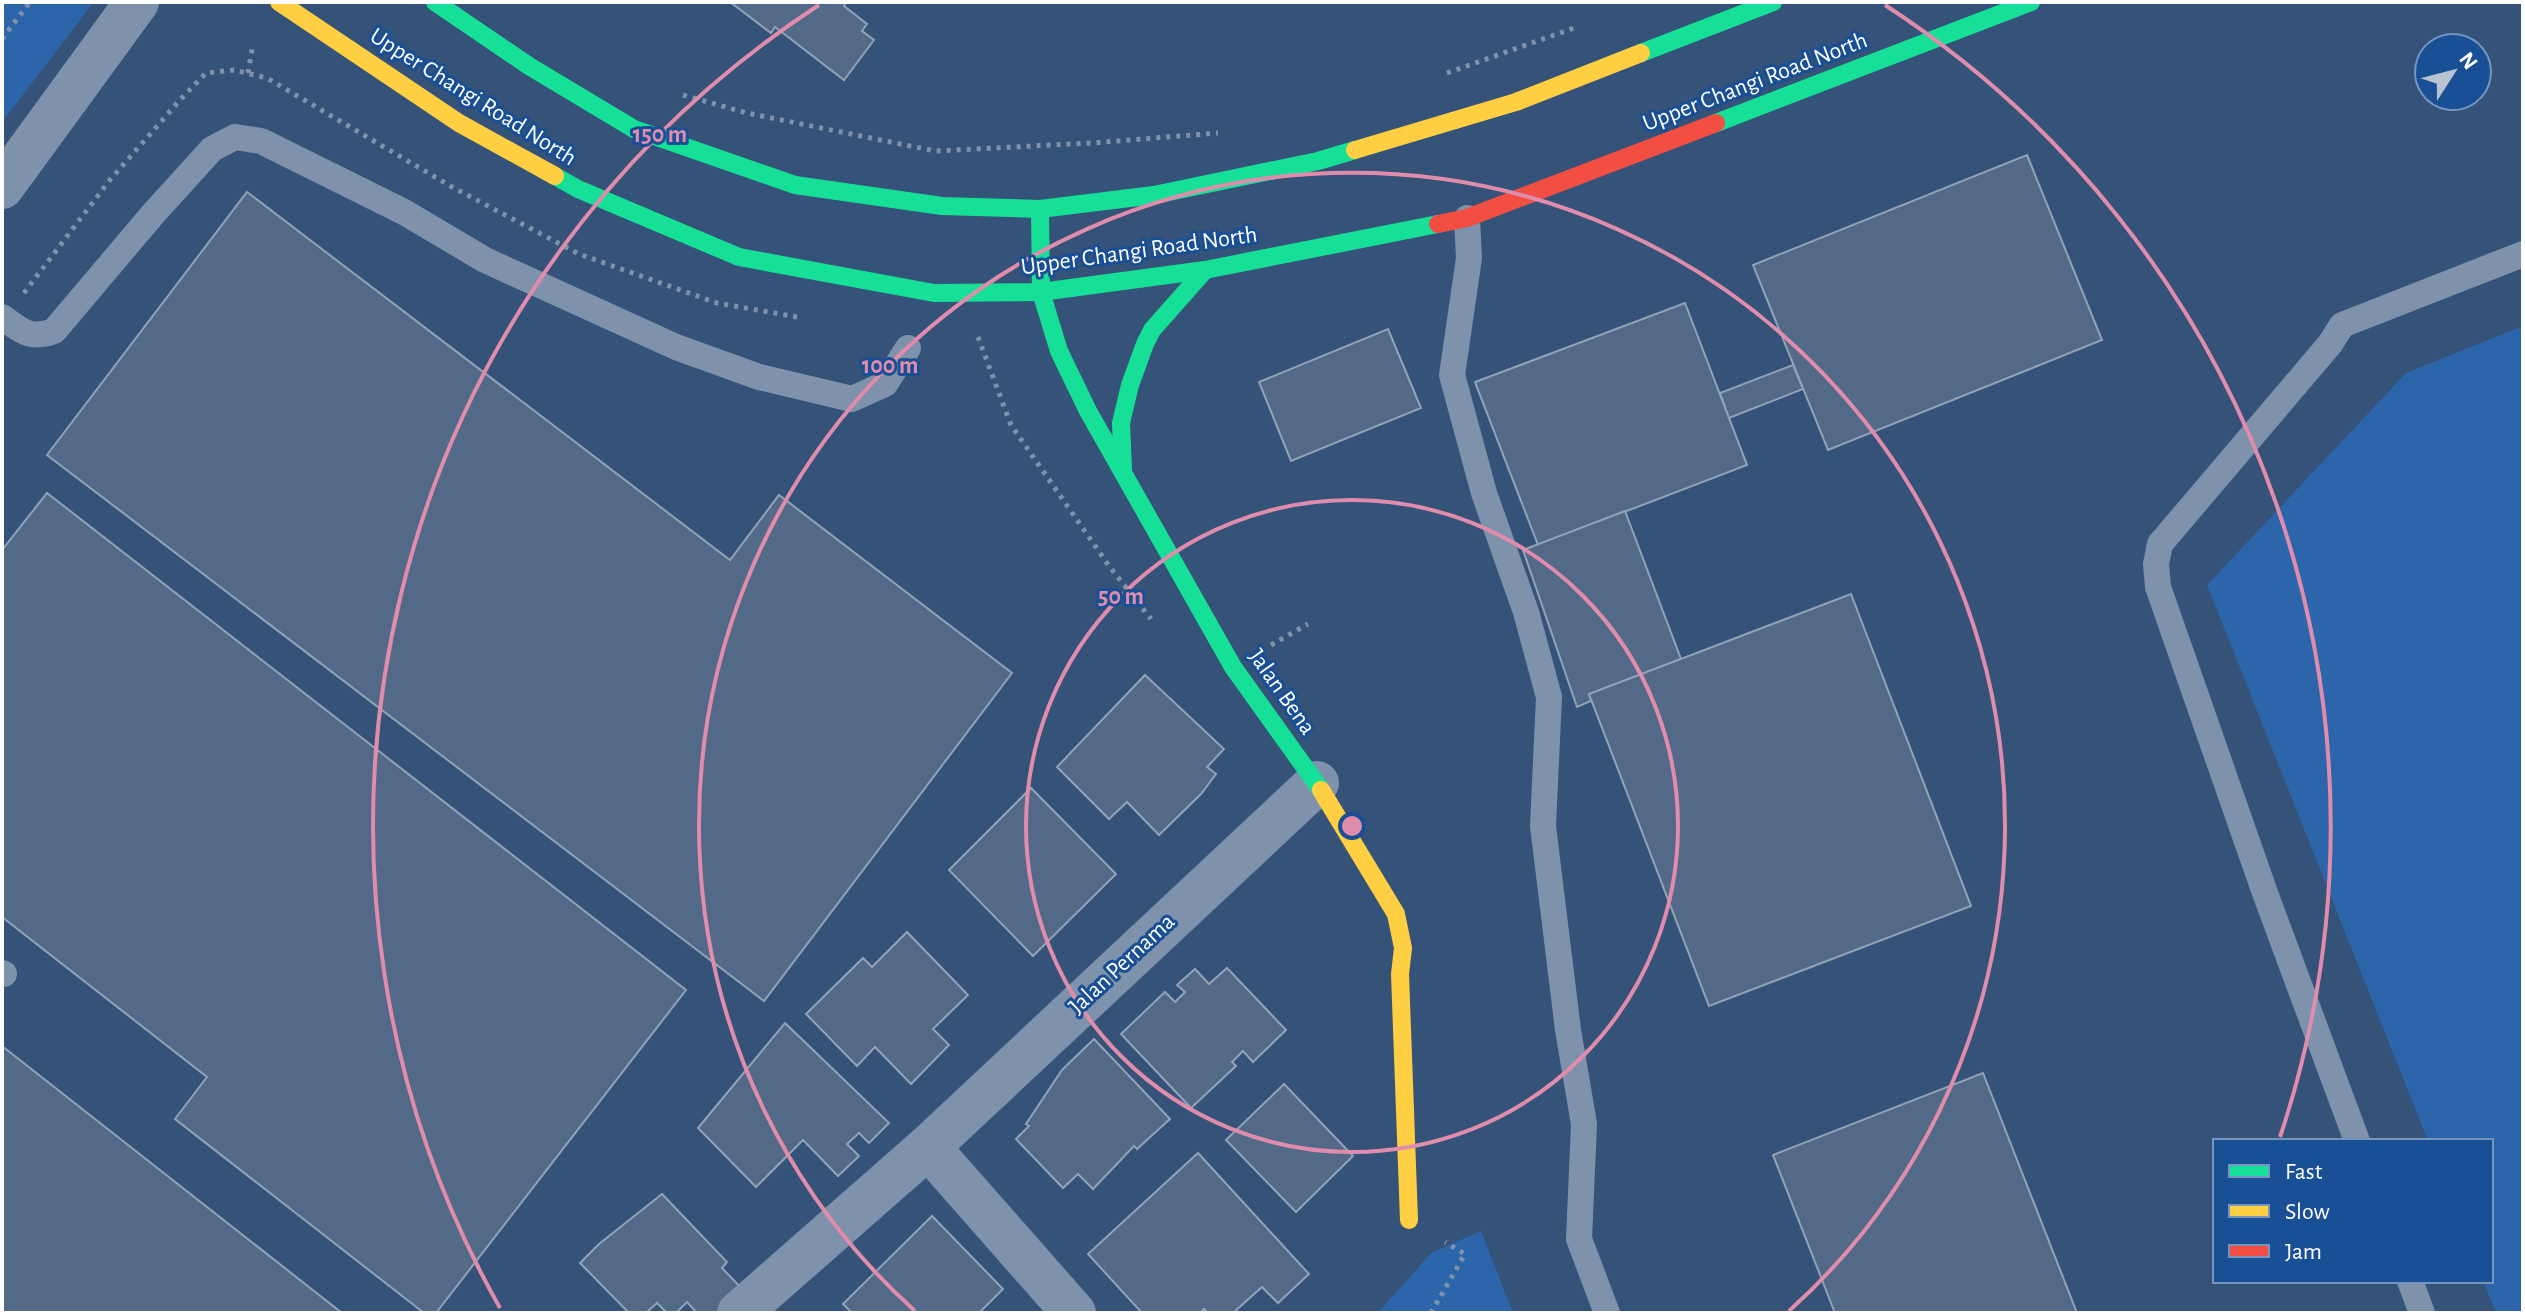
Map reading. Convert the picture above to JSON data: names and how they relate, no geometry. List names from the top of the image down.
{
  "streets": {
    "street": ["Upper Changi Road North", "Jalan Bena", "Jalan Pernama"]
  },
  "crossings": [
    ["Upper Changi Road North", "Jalan Bena"],
    ["Jalan Bena", "Jalan Pernama"]
  ],
  "legend": ["Fast", "Slow", "Jam"],
  "north": "top right",
  "rings": ["150 m", "100 m", "50 m"]
}
